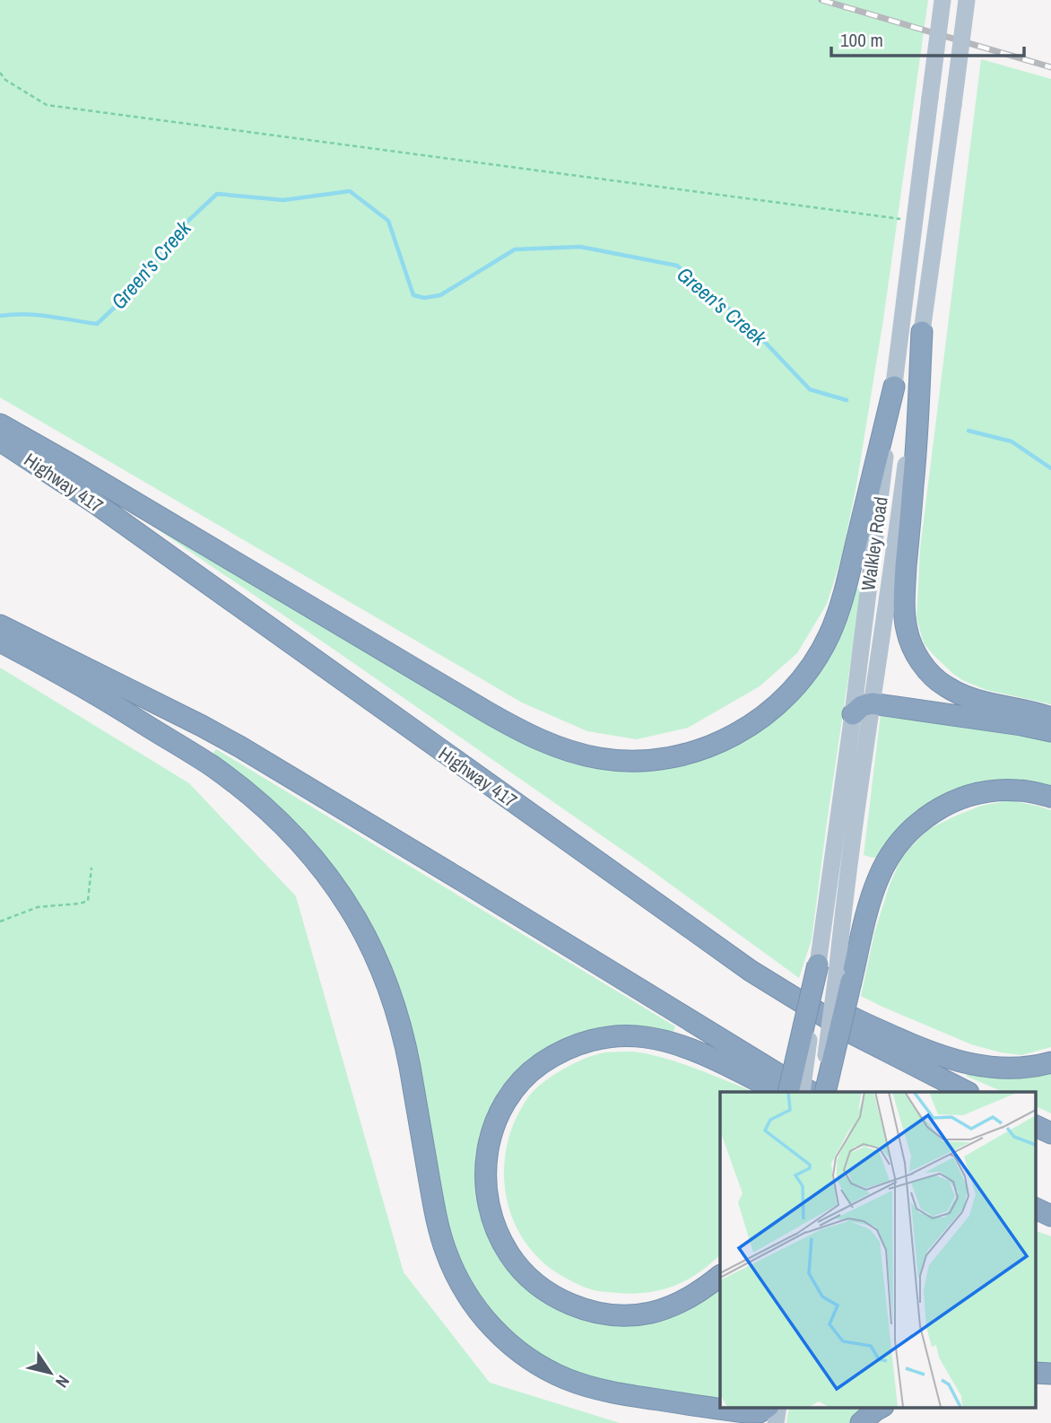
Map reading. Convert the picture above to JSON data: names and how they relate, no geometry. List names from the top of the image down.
{
  "streets": {
    "highway": ["Highway 417"],
    "main road": ["Walkley Road"]
  },
  "water": ["Green's Creek"],
  "scale_bar": "100 m",
  "north": "bottom right"
}
